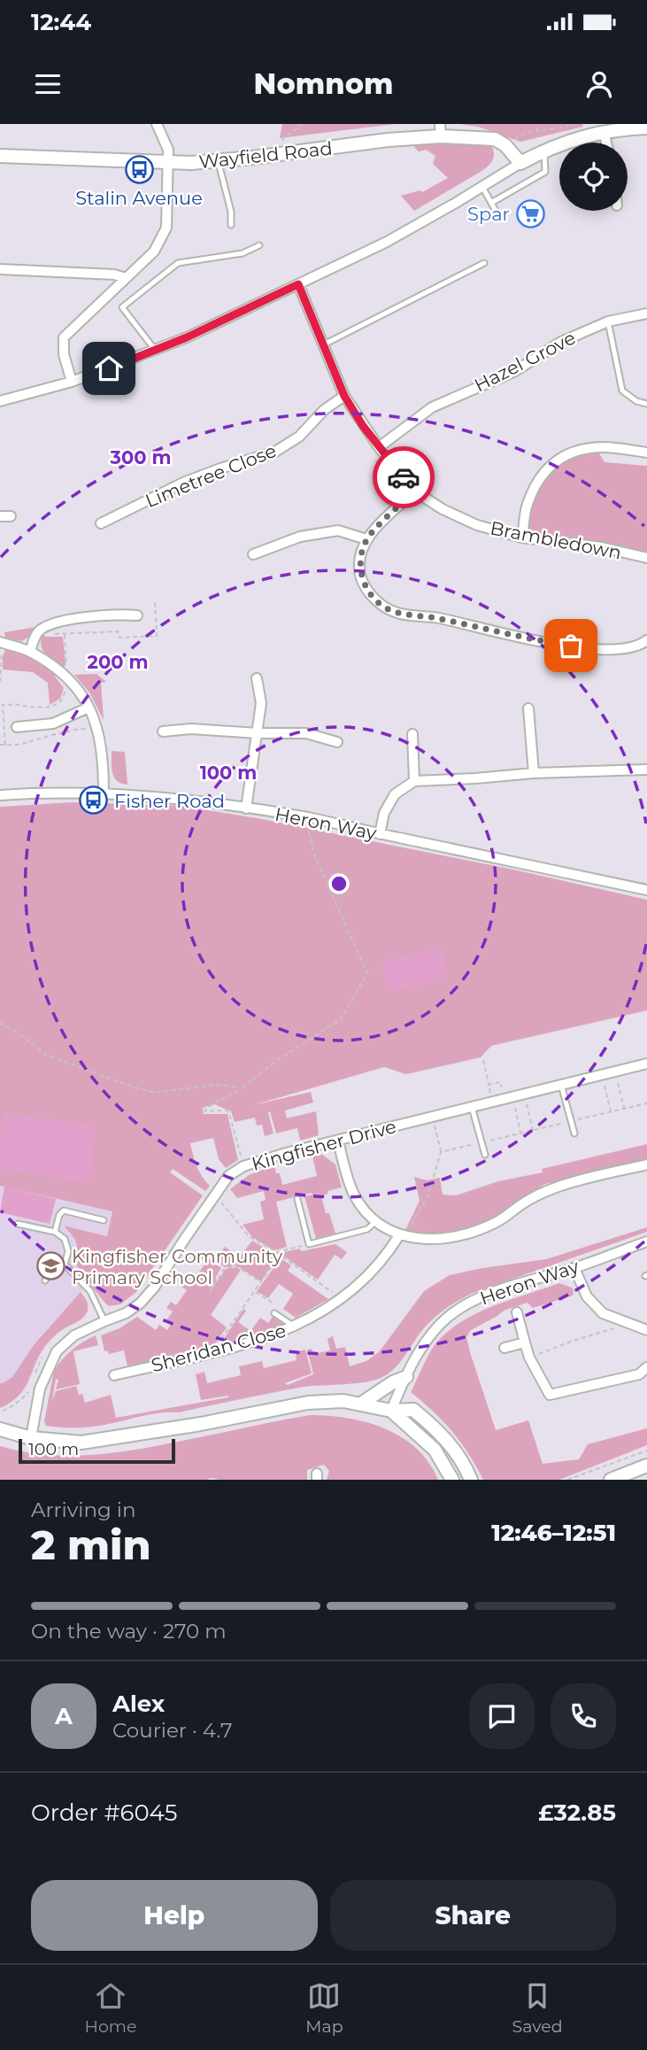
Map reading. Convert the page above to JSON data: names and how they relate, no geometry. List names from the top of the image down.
{
  "streets": {
    "street": [
      "Wayfield Road",
      "Hazel Grove",
      "Limetree Close",
      "Brambledown",
      "Heron Way",
      "Kingfisher Drive",
      "Sheridan Close"
    ]
  },
  "crossings": [
    ["Hazel Grove", "Brambledown"],
    ["Limetree Close", "Brambledown"]
  ],
  "places": {
    "bus stop": ["Stalin Avenue", "Fisher Road"],
    "supermarket": ["Spar"],
    "school or university": ["Kingfisher Community Primary School"]
  },
  "scale_bar": "100 m",
  "page": {
    "status": "12:44",
    "header": "Nomnom",
    "scale": "100 m",
    "heading": ["2 min", "Arriving in", "12:46–12:51"],
    "panel": [
      "Alex",
      "Courier · 4.7",
      "Order #6045",
      "£32.85"
    ],
    "bar": "On the way · 270 m",
    "round": "A",
    "buttons": ["Help", "Share"],
    "tabs": ["Home", "Map", "Saved"]
  },
  "rings": ["300 m", "200 m", "100 m"]
}
